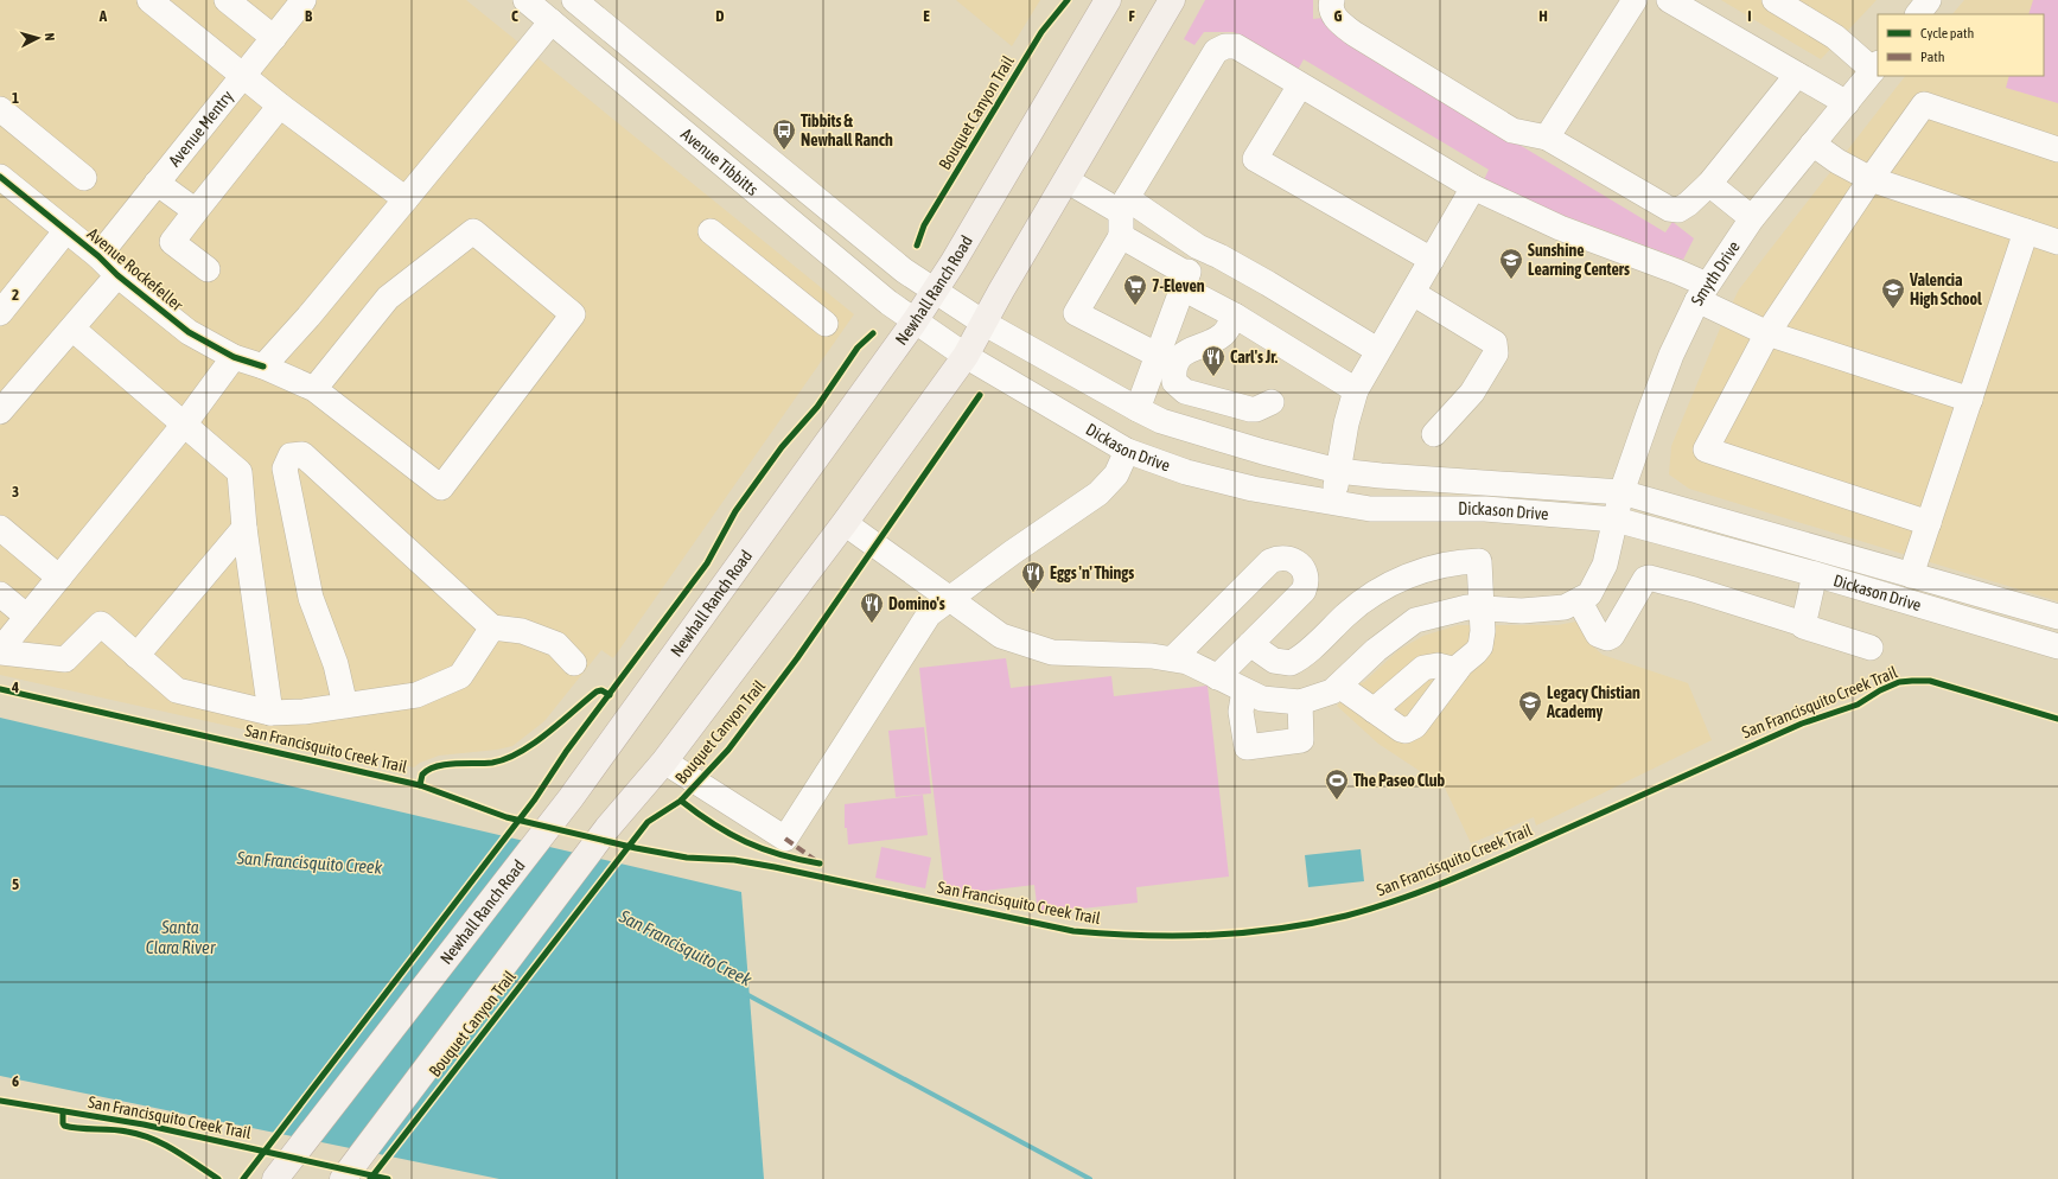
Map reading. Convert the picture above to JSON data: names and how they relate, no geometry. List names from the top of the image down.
{
  "streets": {
    "main road": ["Newhall Ranch Road"],
    "street": [
      "Avenue Mentry",
      "Avenue Tibbitts",
      "Avenue Rockefeller",
      "Smyth Drive",
      "Dickason Drive"
    ],
    "cycle path": ["Bouquet Canyon Trail", "San Francisquito Creek Trail"]
  },
  "crossings": [
    ["Avenue Mentry", "Avenue Rockefeller"],
    ["Avenue Tibbitts", "Newhall Ranch Road"],
    ["Avenue Tibbitts", "Dickason Drive"],
    ["Smyth Drive", "Dickason Drive"]
  ],
  "water": ["San Francisquito Creek", "Santa Clara River"],
  "places": {
    "bus stop": ["Tibbits & Newhall Ranch"],
    "school or university": ["Sunshine Learning Centers", "Valencia High School", "Legacy Chistian Academy"],
    "supermarket": ["7-Eleven"],
    "restaurant": ["Carl's Jr.", "Eggs 'n' Things", "Domino's"],
    "sports": ["The Paseo Club"]
  },
  "legend": ["Cycle path", "Path"],
  "north": "right",
  "grid": {
    "columns": [
      "A",
      "B",
      "C",
      "D",
      "E",
      "F",
      "G",
      "H",
      "I"
    ],
    "rows": [
      "1",
      "2",
      "3",
      "4",
      "5",
      "6"
    ]
  }
}
